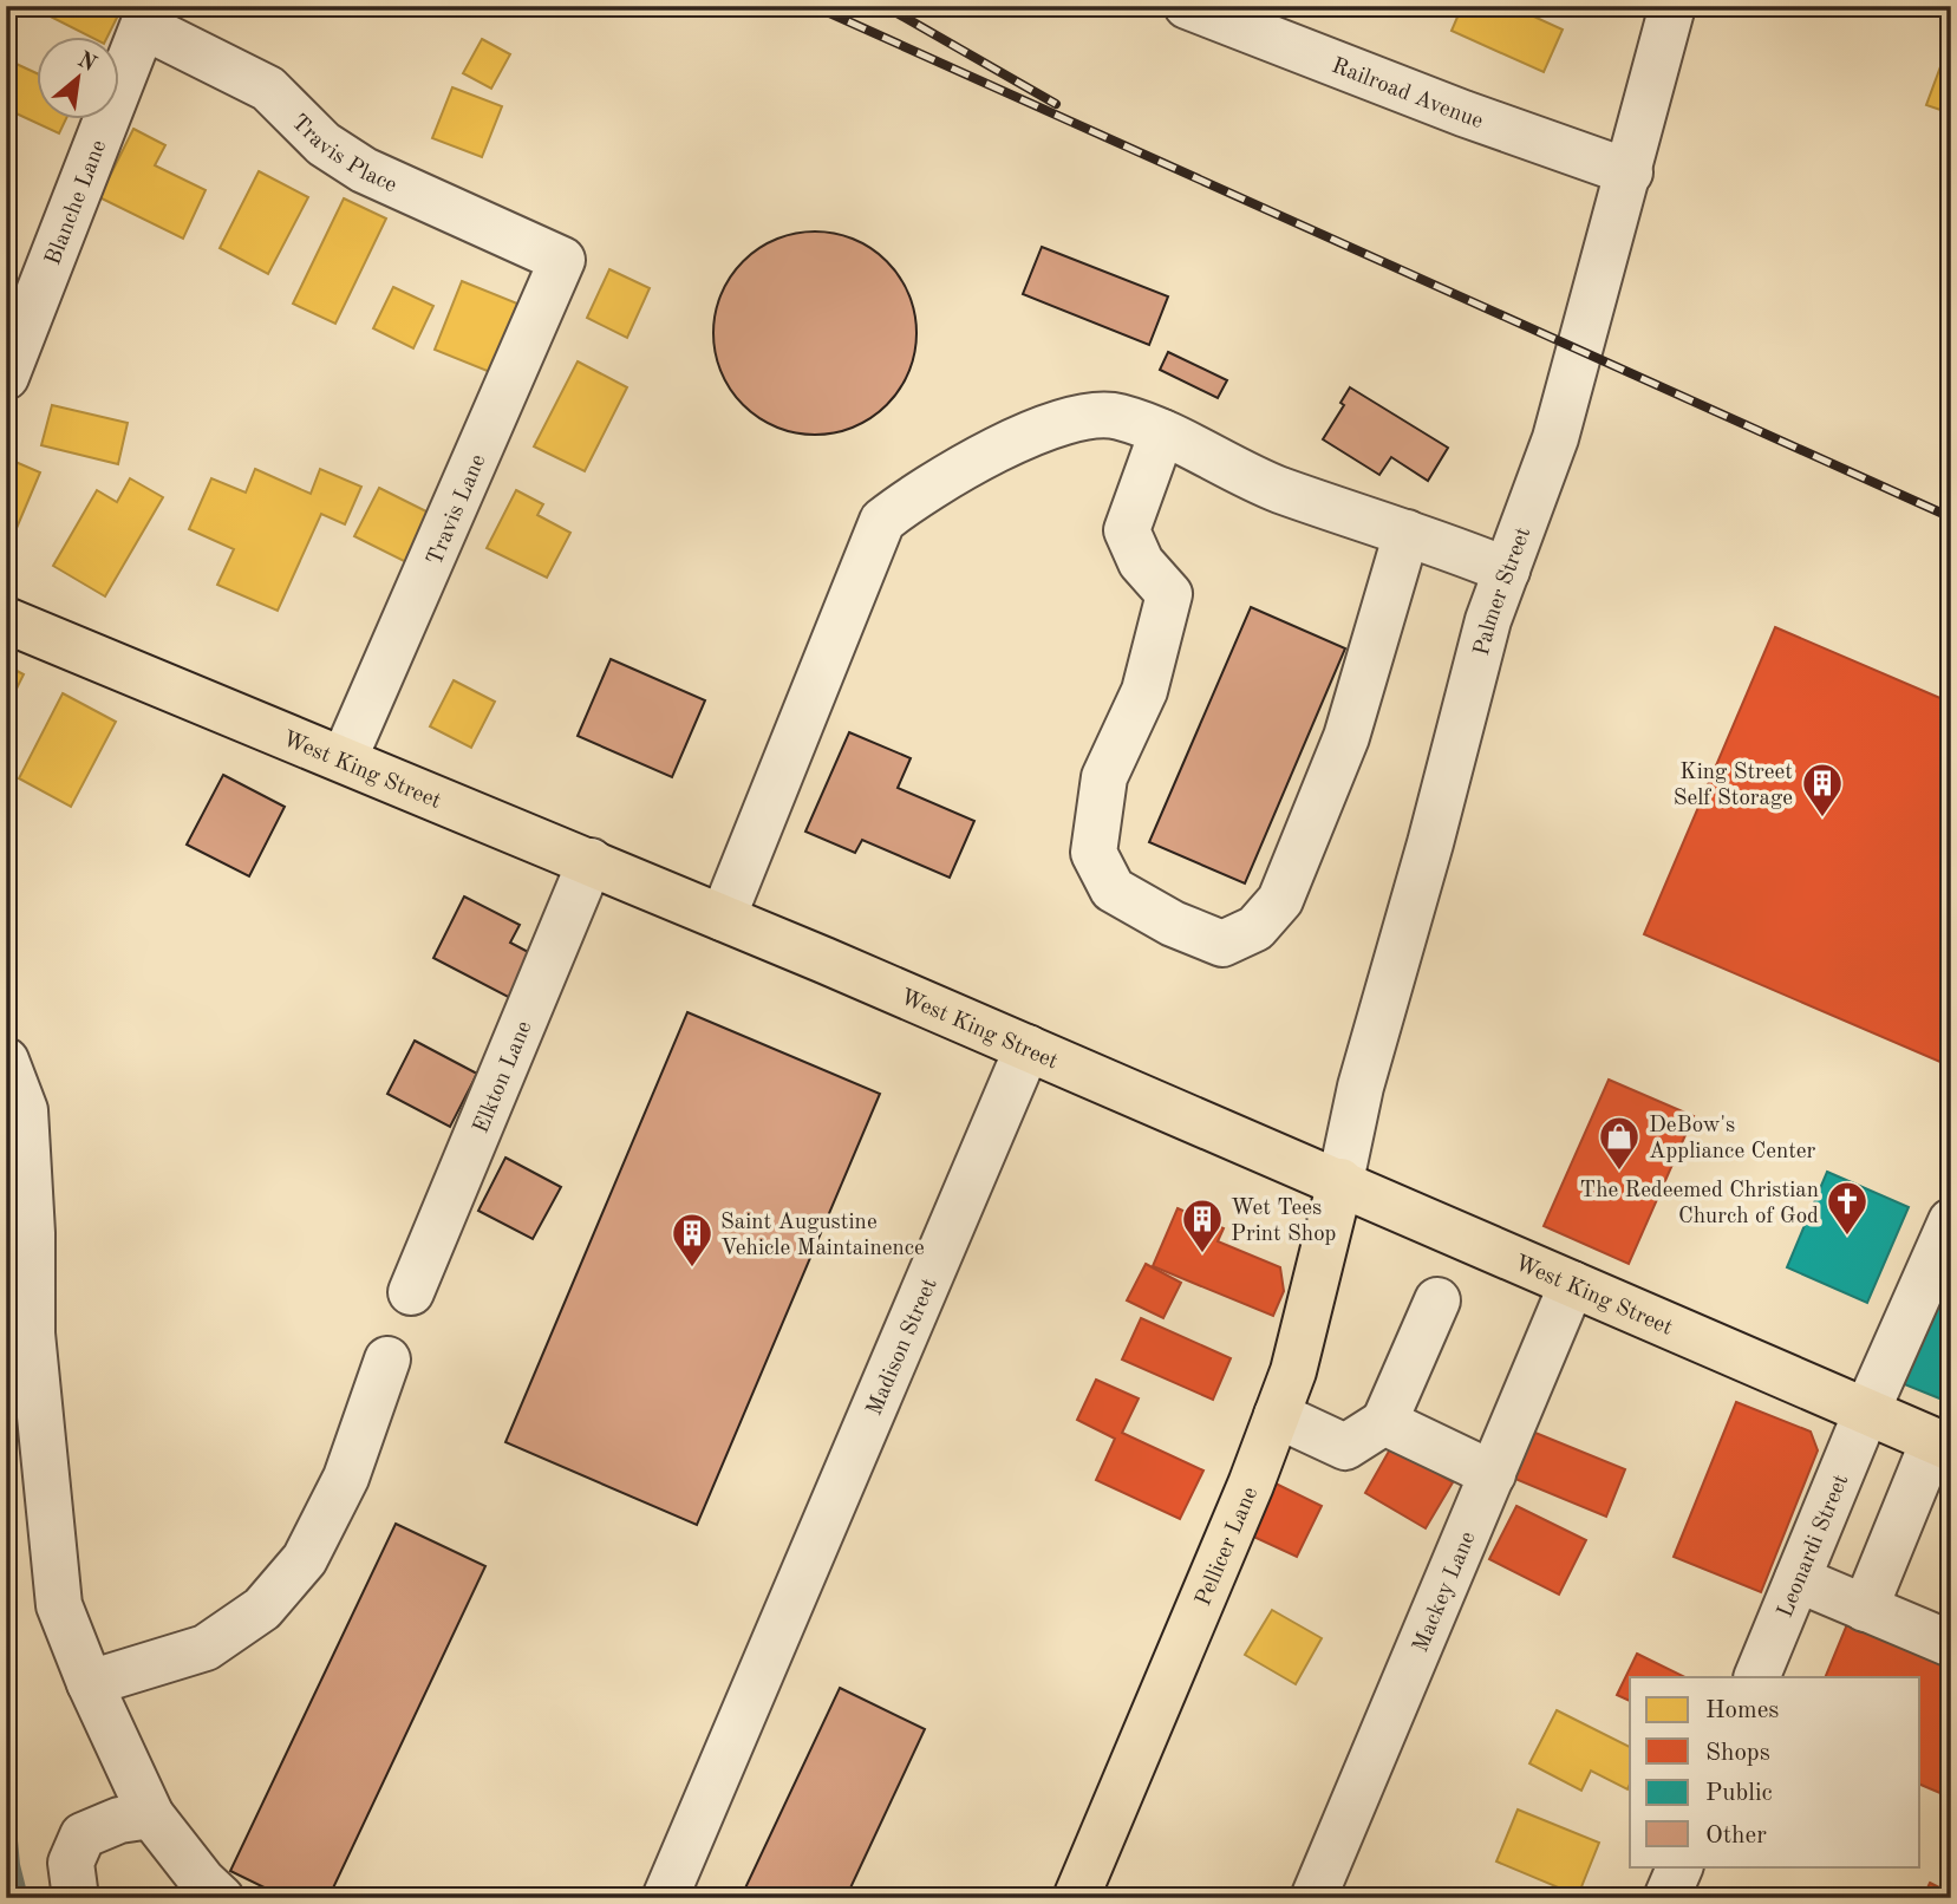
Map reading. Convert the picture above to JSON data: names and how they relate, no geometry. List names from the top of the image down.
{
  "streets": {
    "main road": ["West King Street", "Pellicer Lane"],
    "street": [
      "Railroad Avenue",
      "Travis Place",
      "Blanche Lane",
      "Travis Lane",
      "Palmer Street",
      "Elkton Lane",
      "Madison Street",
      "Leonardi Street",
      "Mackey Lane"
    ]
  },
  "crossings": [
    ["Railroad Avenue", "Palmer Street"],
    ["Travis Place", "Blanche Lane"],
    ["Travis Place", "Travis Lane"],
    ["Travis Lane", "West King Street"],
    ["Palmer Street", "West King Street"],
    ["Palmer Street", "Pellicer Lane"],
    ["West King Street", "Elkton Lane"],
    ["West King Street", "Madison Street"],
    ["West King Street", "Pellicer Lane"],
    ["West King Street", "Leonardi Street"],
    ["West King Street", "Mackey Lane"]
  ],
  "places": {
    "building": ["King Street Self Storage", "Wet Tees Print Shop", "Saint Augustine Vehicle Maintainence"],
    "shop": ["DeBow's Appliance Center"],
    "church": ["The Redeemed Christian Church of God"]
  },
  "legend": [
    "Homes",
    "Shops",
    "Public",
    "Other"
  ],
  "north": "top right"
}
